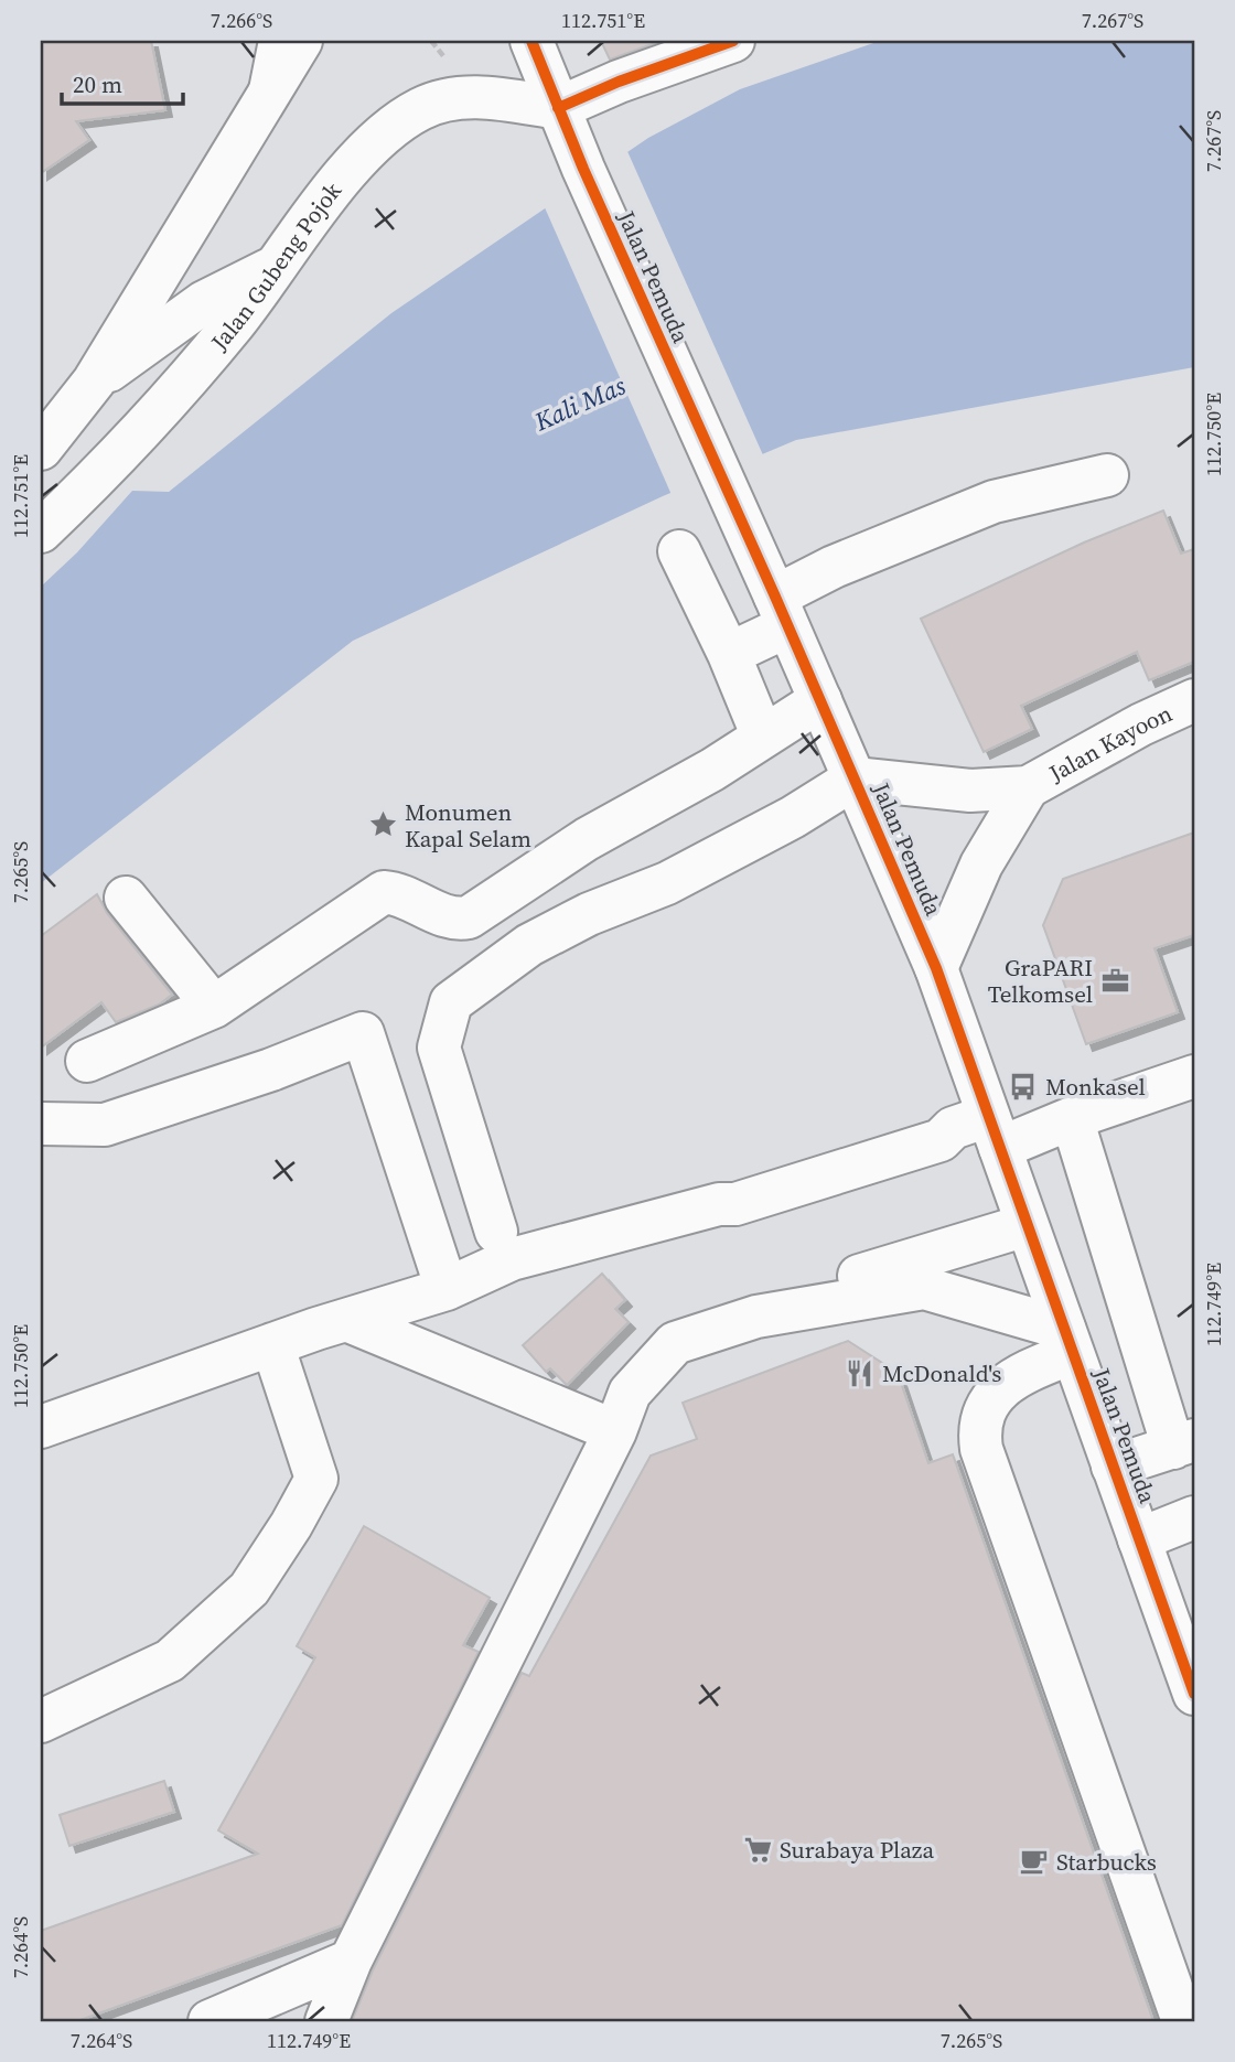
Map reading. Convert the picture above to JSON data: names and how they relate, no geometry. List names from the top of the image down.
{
  "streets": {
    "main road": ["Jalan Gubeng Pojok", "Jalan Pemuda", "Jalan Kayoon"]
  },
  "crossings": [
    ["Jalan Gubeng Pojok", "Jalan Pemuda"],
    ["Jalan Pemuda", "Jalan Kayoon"]
  ],
  "water": ["Kali Mas"],
  "places": {
    "place": ["Monumen Kapal Selam"],
    "office": ["GraPARI Telkomsel"],
    "bus stop": ["Monkasel"],
    "restaurant": ["McDonald's"],
    "supermarket": ["Surabaya Plaza"],
    "cafe": ["Starbucks"]
  },
  "scale_bar": "20 m",
  "coordinates": [
    "7.266°S",
    "112.751°E",
    "7.267°S",
    "112.750°E",
    "7.265°S",
    "112.749°E",
    "7.264°S"
  ]
}
